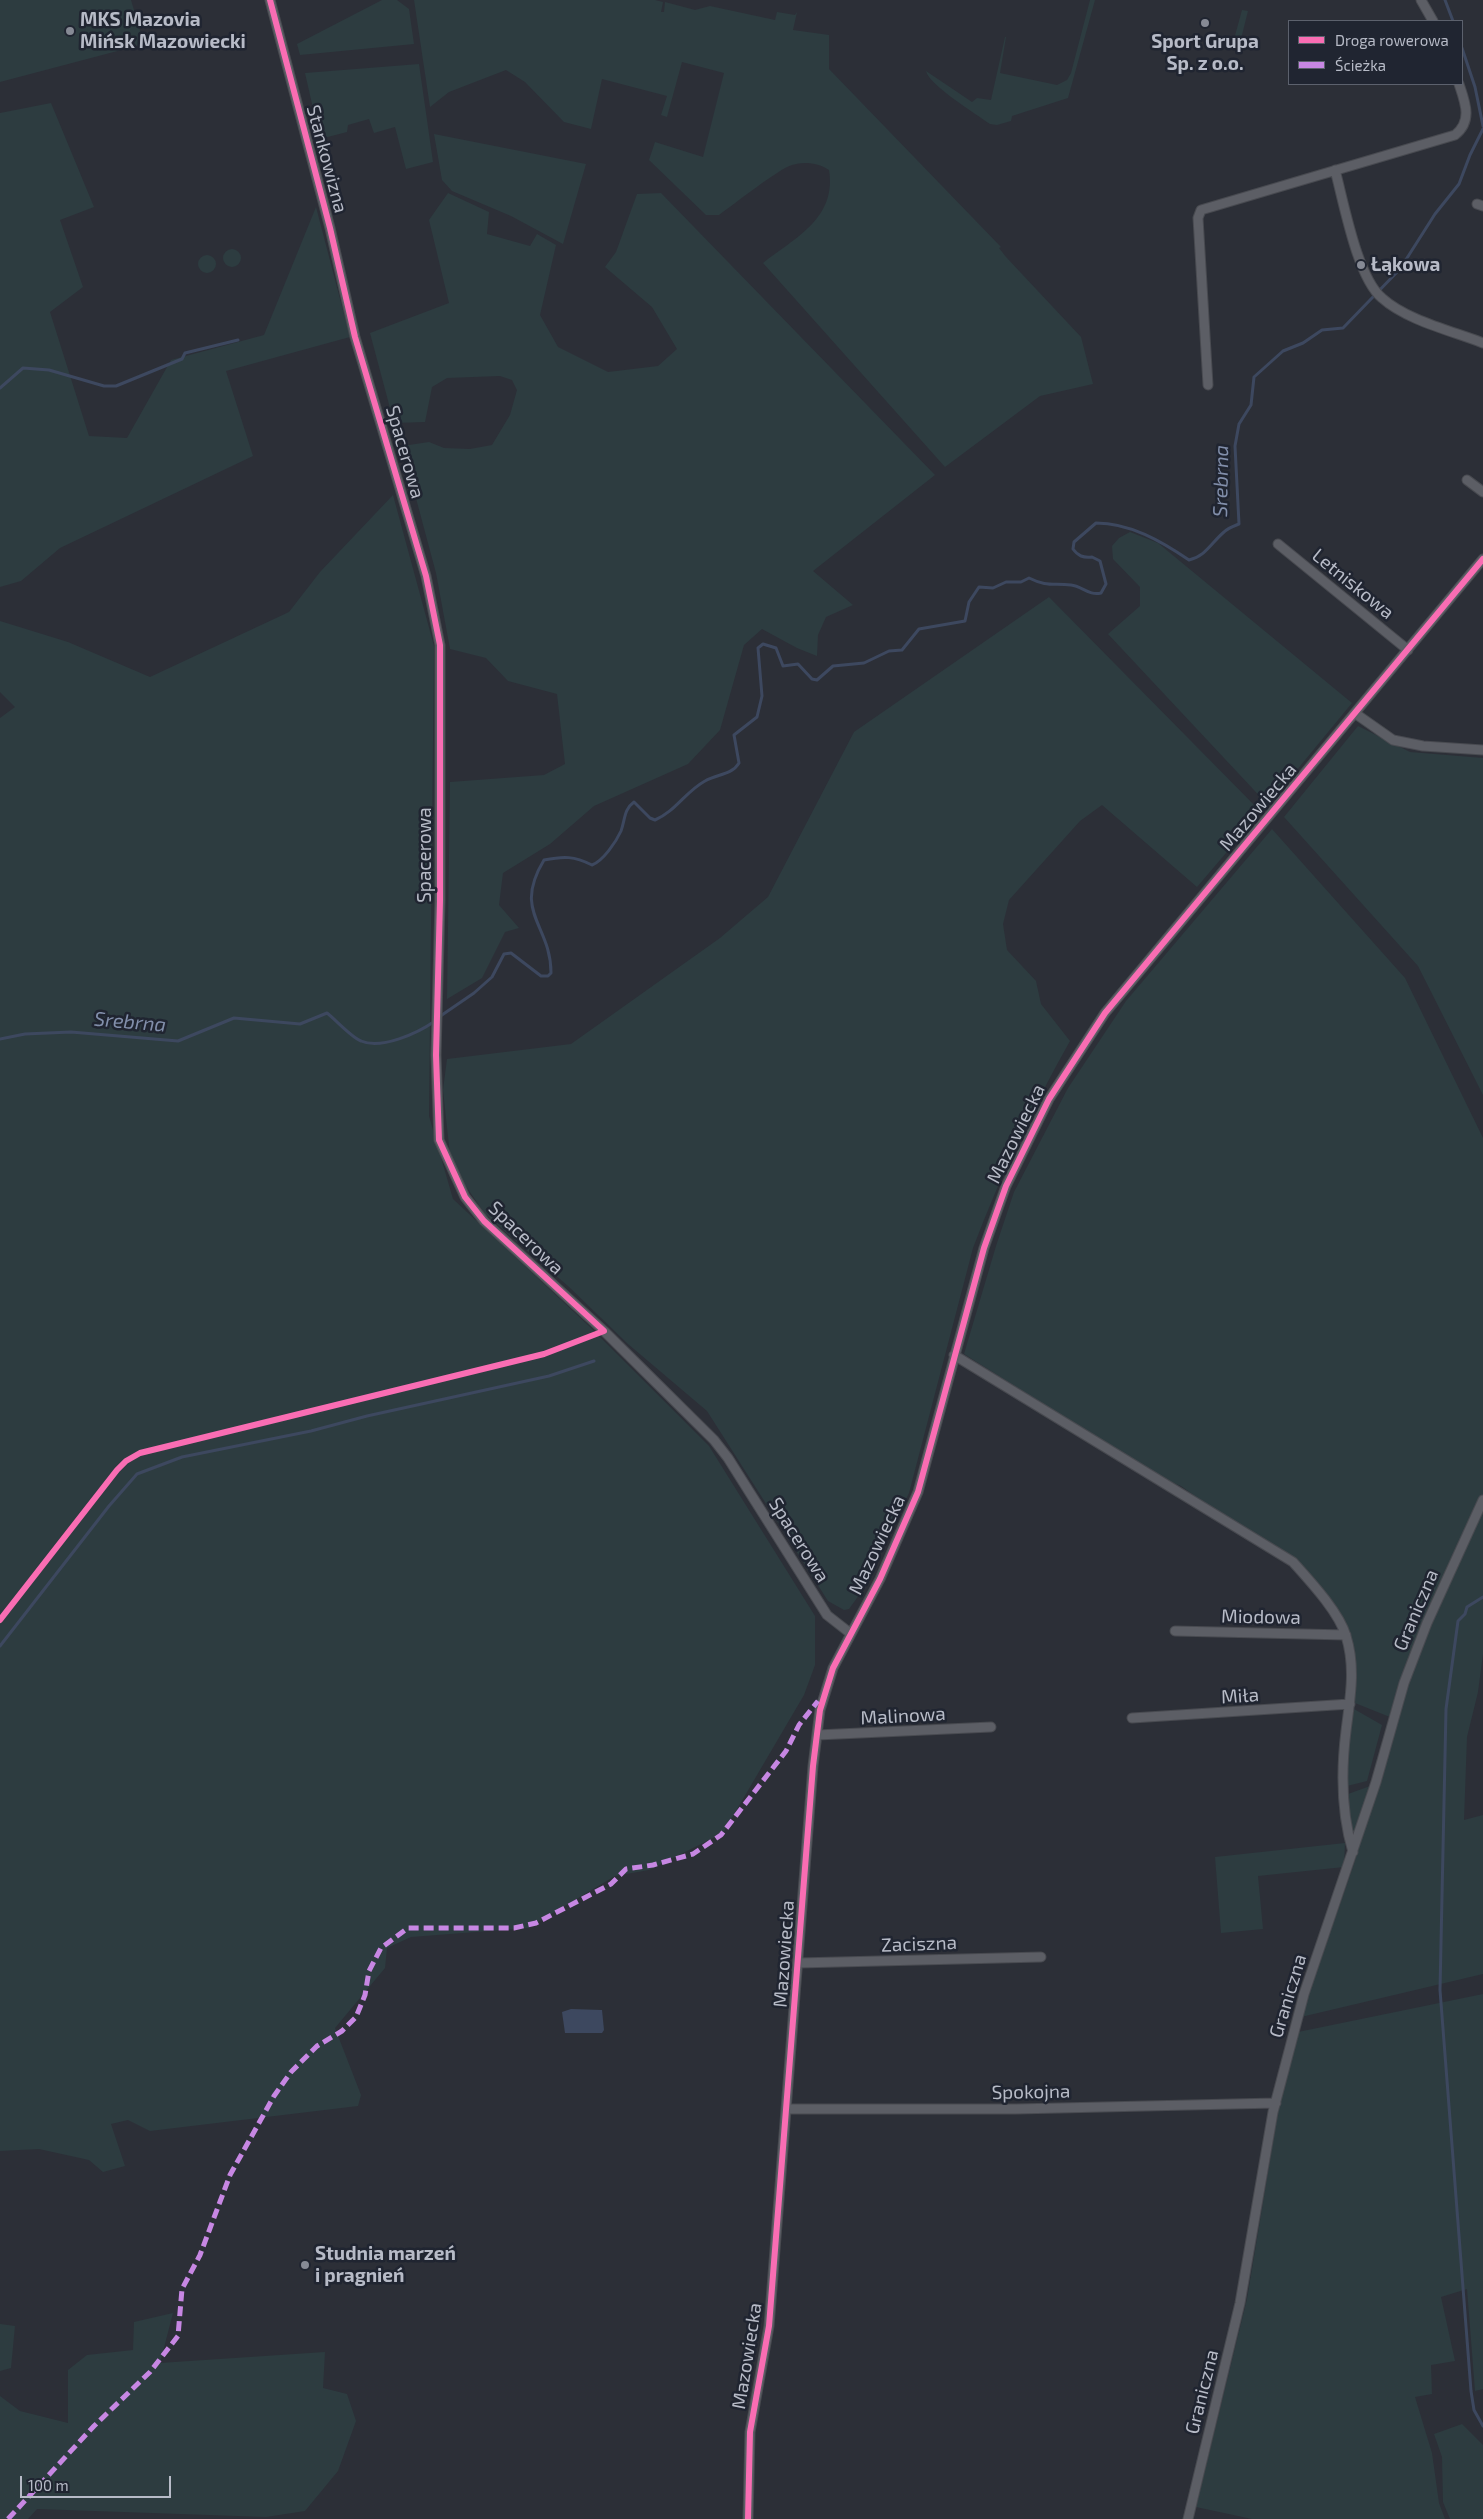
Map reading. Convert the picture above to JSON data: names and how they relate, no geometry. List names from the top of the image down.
{
  "streets": {
    "street": [
      "Stankowizna",
      "Spacerowa",
      "Letniskowa",
      "Mazowiecka",
      "Graniczna",
      "Miodowa",
      "Miła",
      "Malinowa",
      "Zaciszna",
      "Spokojna"
    ]
  },
  "crossings": [
    ["Stankowizna", "Spacerowa"],
    ["Spacerowa", "Mazowiecka"],
    ["Letniskowa", "Mazowiecka"],
    ["Mazowiecka", "Malinowa"],
    ["Mazowiecka", "Zaciszna"],
    ["Mazowiecka", "Spokojna"],
    ["Graniczna", "Spokojna"]
  ],
  "water": ["Srebrna"],
  "places": [
    "Sport Grupa Sp. z o.o.",
    "MKS Mazovia Mińsk Mazowiecki",
    "Łąkowa",
    "Studnia marzeń i pragnień"
  ],
  "legend": ["Droga rowerowa", "Ścieżka"],
  "scale_bar": "100 m"
}
